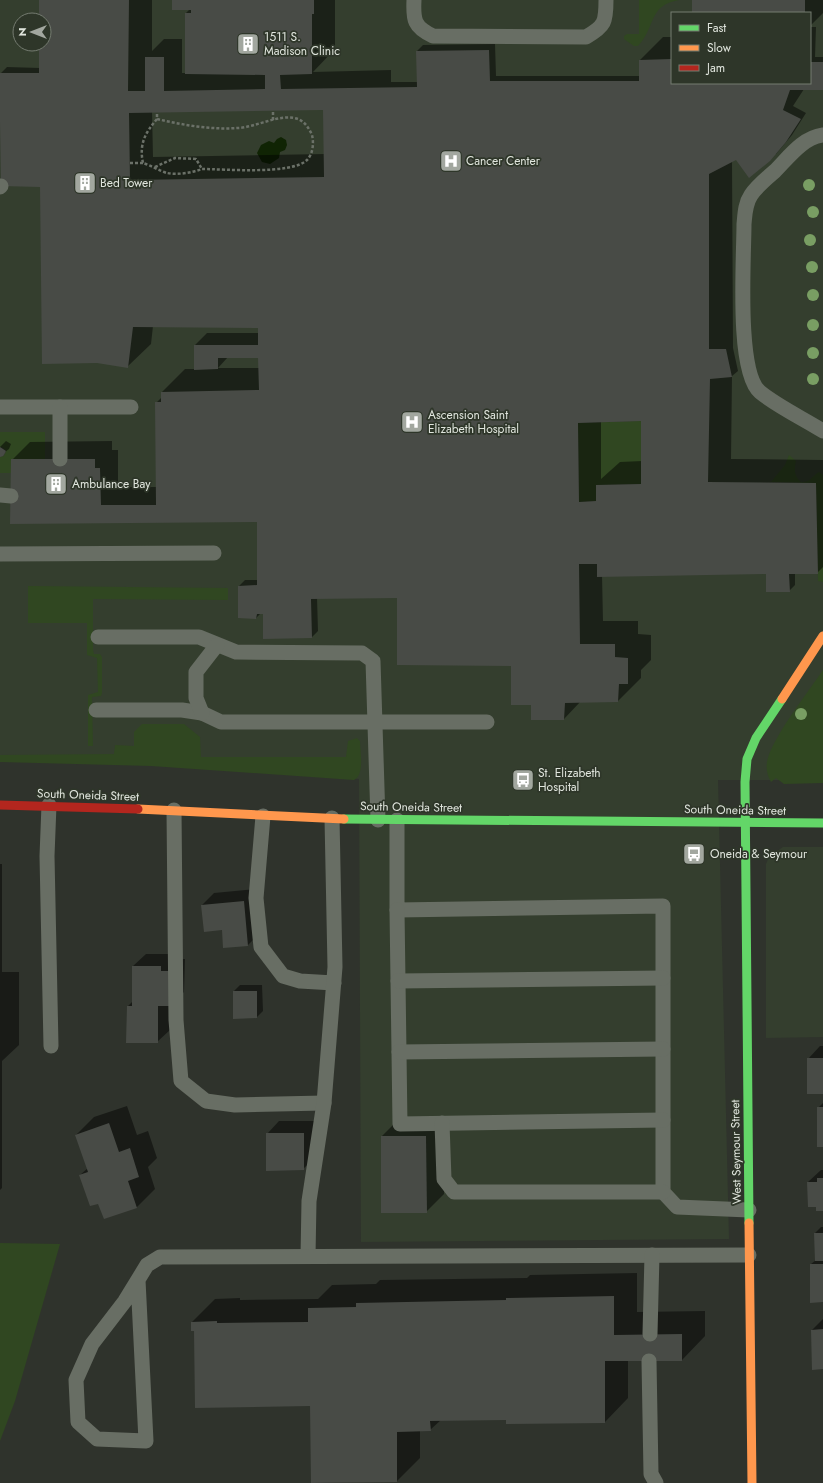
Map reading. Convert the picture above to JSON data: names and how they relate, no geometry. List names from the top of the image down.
{
  "streets": {
    "street": ["South Oneida Street", "West Seymour Street"]
  },
  "crossings": [
    ["South Oneida Street", "West Seymour Street"]
  ],
  "places": {
    "building": ["1511 S. Madison Clinic", "Bed Tower", "Ambulance Bay"],
    "hospital": ["Cancer Center", "Ascension Saint Elizabeth Hospital"],
    "bus stop": ["St. Elizabeth Hospital", "Oneida & Seymour"]
  },
  "legend": ["Fast", "Slow", "Jam"],
  "north": "left"
}
